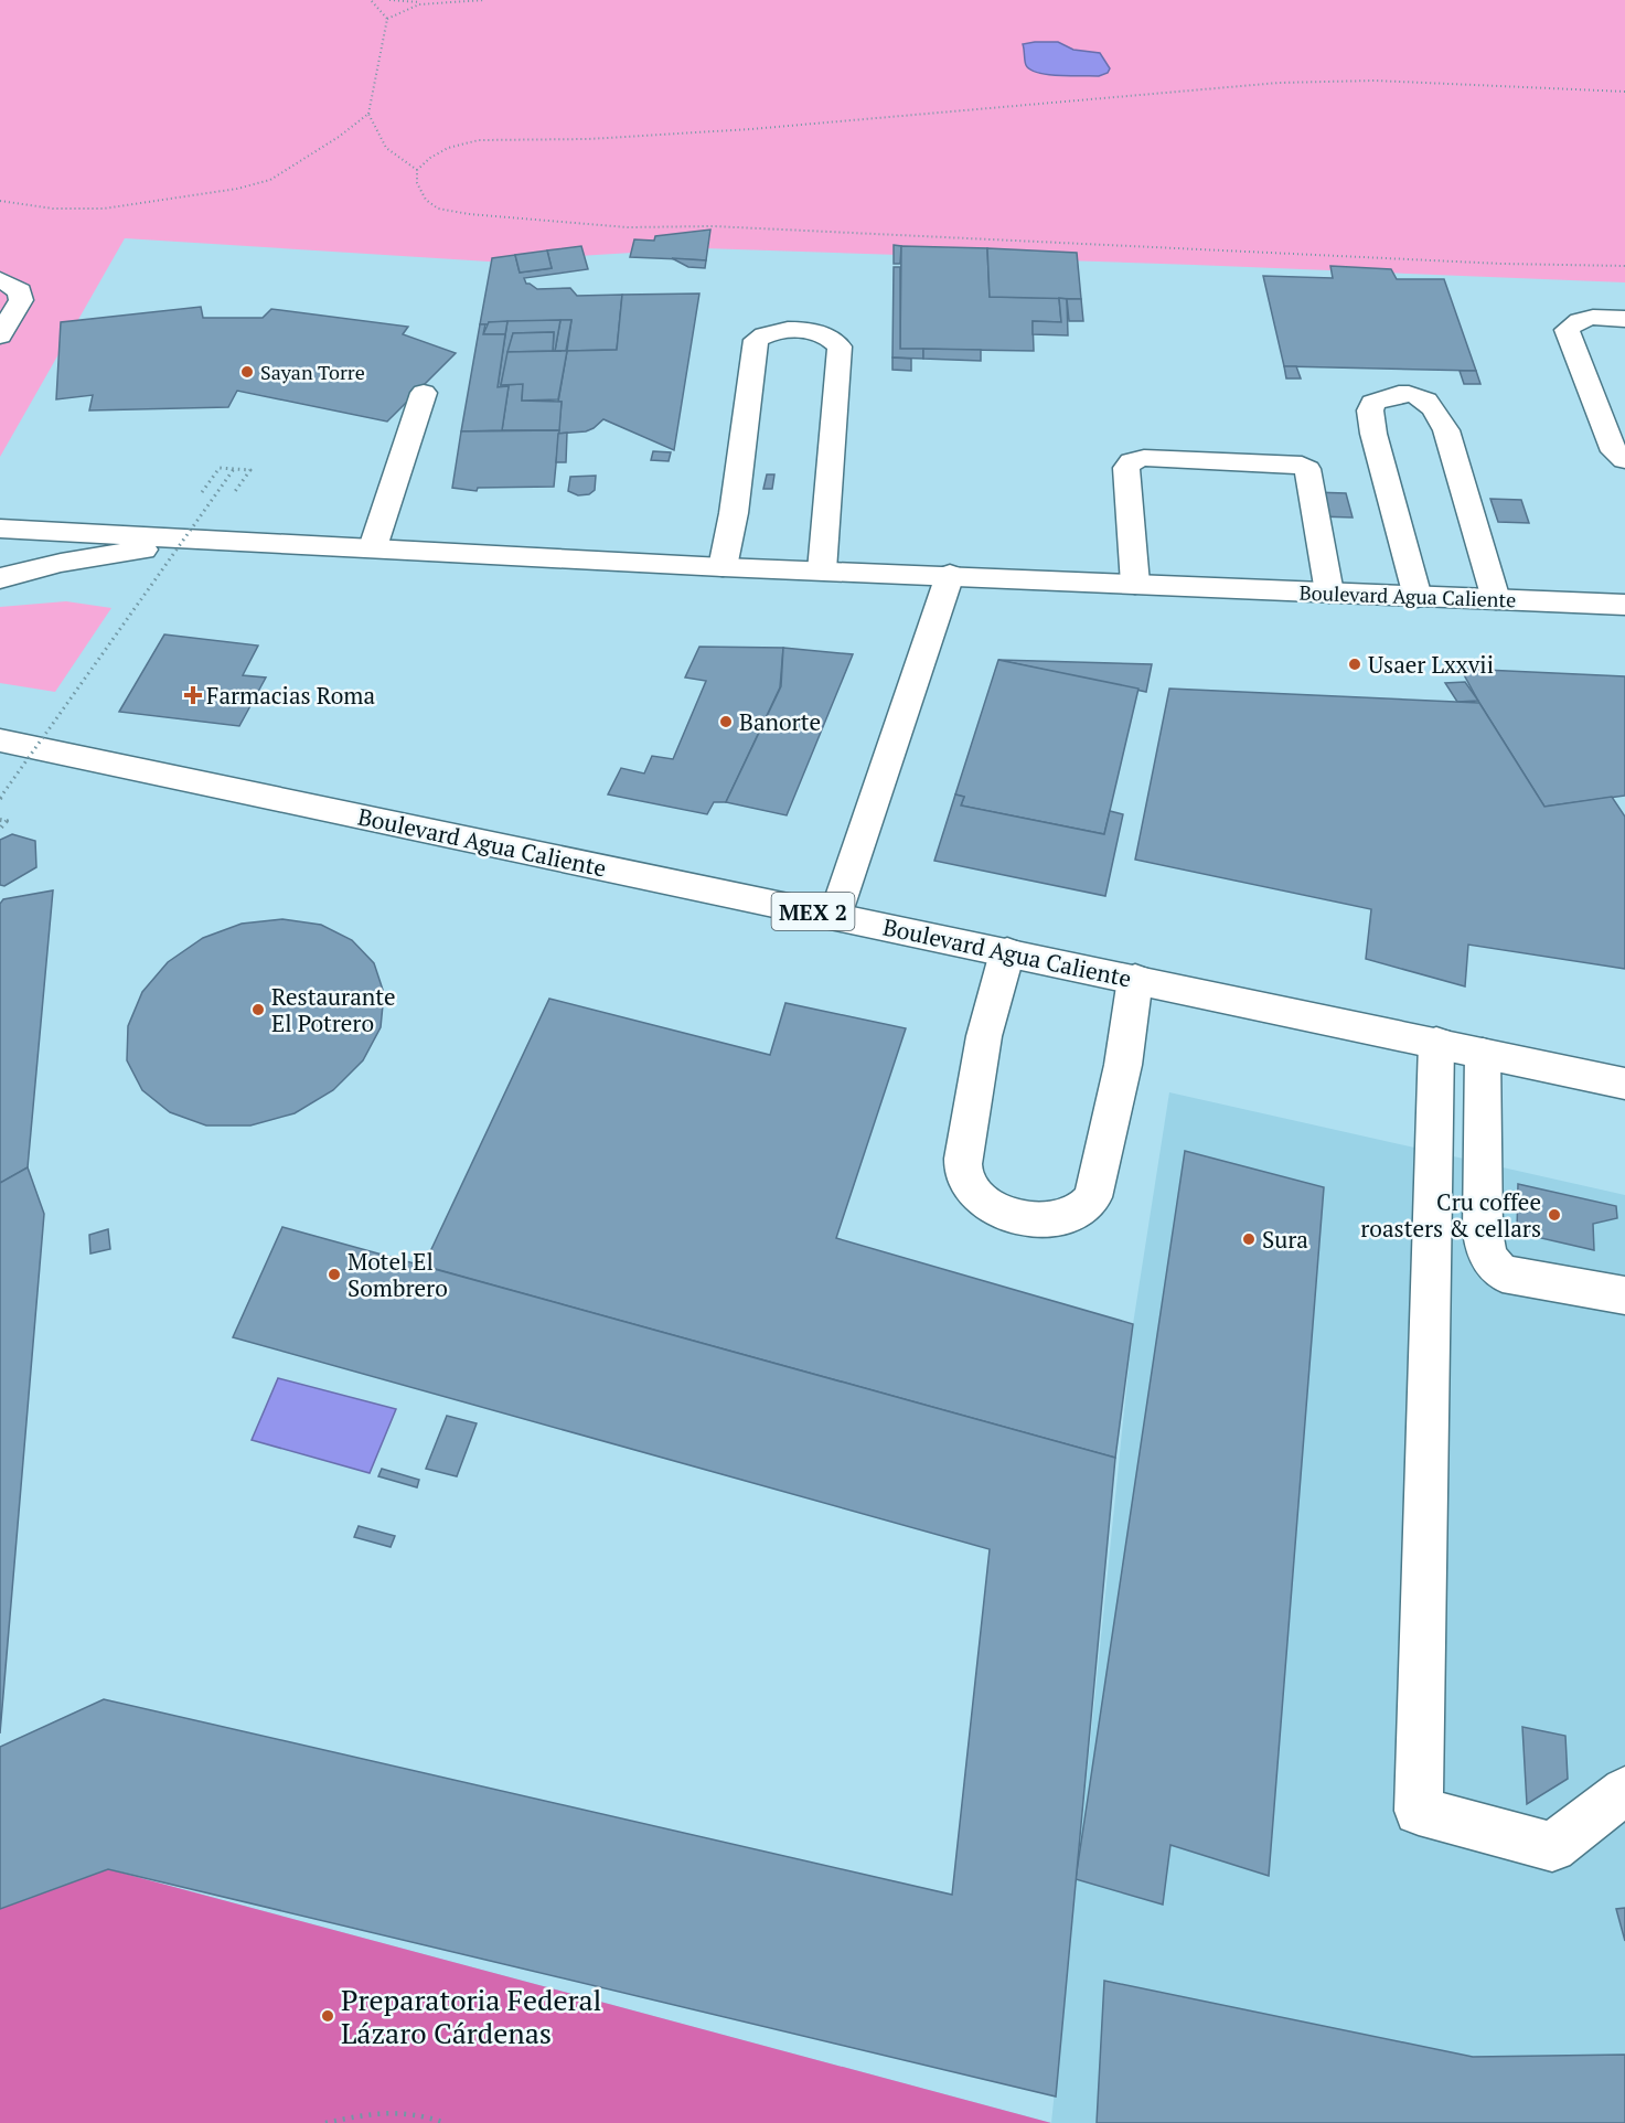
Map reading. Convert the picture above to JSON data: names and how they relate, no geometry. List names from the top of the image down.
{
  "streets": {
    "main road": ["Boulevard Agua Caliente", "MEX 2"]
  },
  "places": {
    "other": [
      "Sayan Torre",
      "Usaer Lxxvii",
      "Banorte",
      "Restaurante El Potrero",
      "Cru coffee roasters & cellars",
      "Sura",
      "Motel El Sombrero",
      "Preparatoria Federal Lázaro Cárdenas"
    ],
    "health": ["Farmacias Roma"]
  }
}
